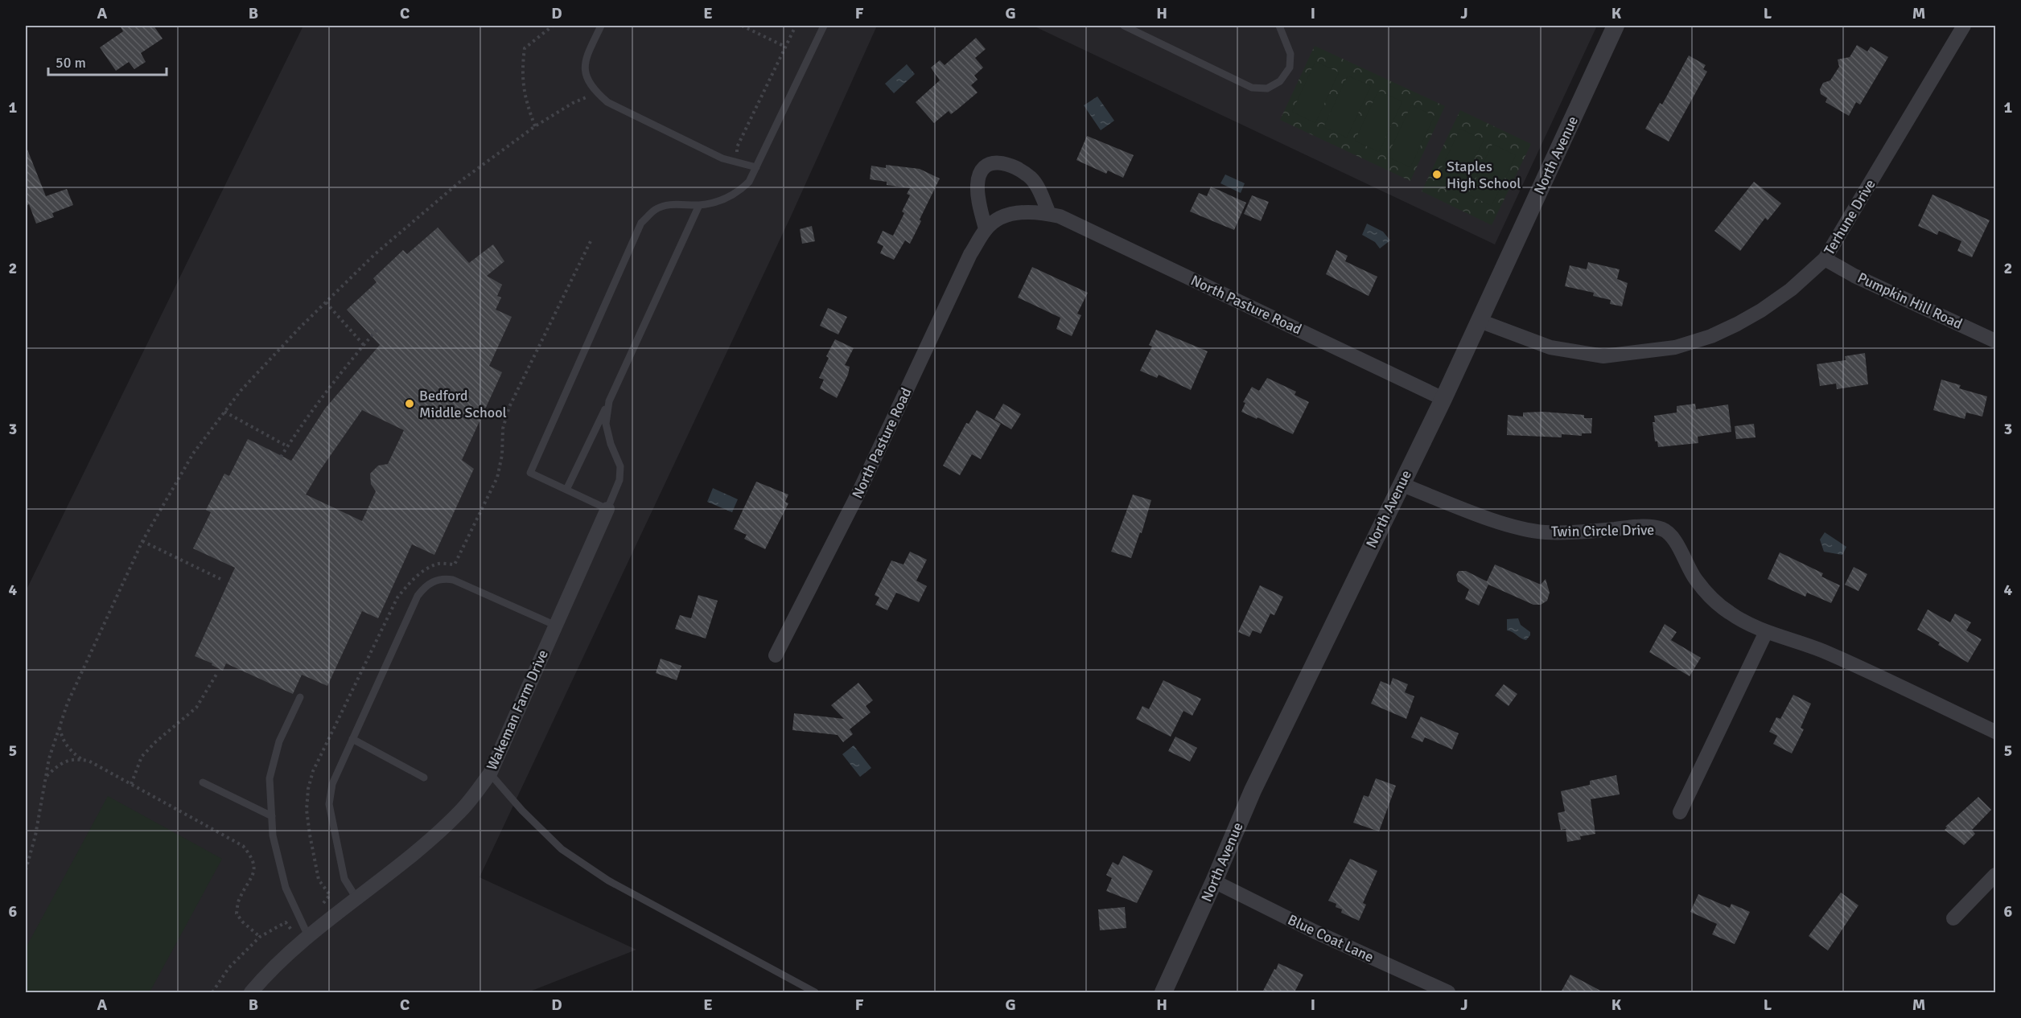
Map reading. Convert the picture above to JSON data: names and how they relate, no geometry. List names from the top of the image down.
{
  "streets": {
    "street": [
      "North Avenue",
      "Terhune Drive",
      "Pumpkin Hill Road",
      "North Pasture Road",
      "Twin Circle Drive",
      "Wakeman Farm Drive",
      "Blue Coat Lane"
    ]
  },
  "crossings": [
    ["North Avenue", "Terhune Drive"],
    ["North Avenue", "North Pasture Road"],
    ["North Avenue", "Twin Circle Drive"],
    ["North Avenue", "Blue Coat Lane"],
    ["Terhune Drive", "Pumpkin Hill Road"]
  ],
  "places": ["Staples High School", "Bedford Middle School"],
  "scale_bar": "50 m",
  "grid": {
    "columns": [
      "A",
      "B",
      "C",
      "D",
      "E",
      "F",
      "G",
      "H",
      "I",
      "J",
      "K",
      "L",
      "M"
    ],
    "rows": [
      "1",
      "2",
      "3",
      "4",
      "5",
      "6"
    ]
  }
}
